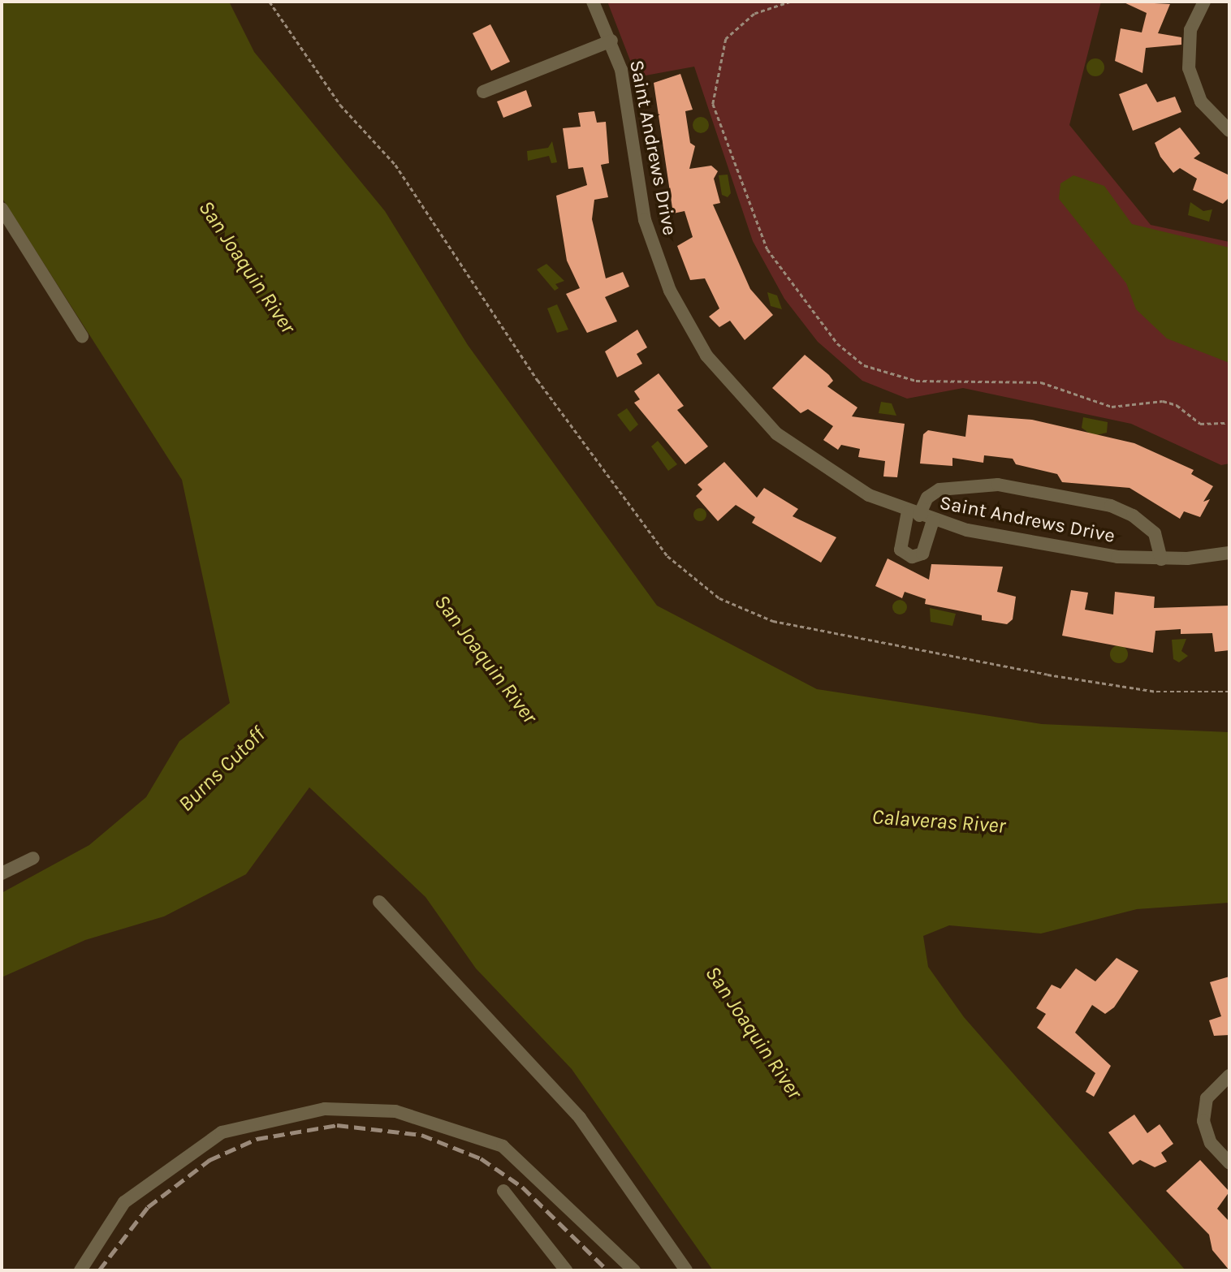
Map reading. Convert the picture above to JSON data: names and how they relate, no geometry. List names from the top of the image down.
{
  "streets": {
    "street": ["Saint Andrews Drive"]
  },
  "water": ["San Joaquin River", "Burns Cutoff", "Calaveras River"]
}
